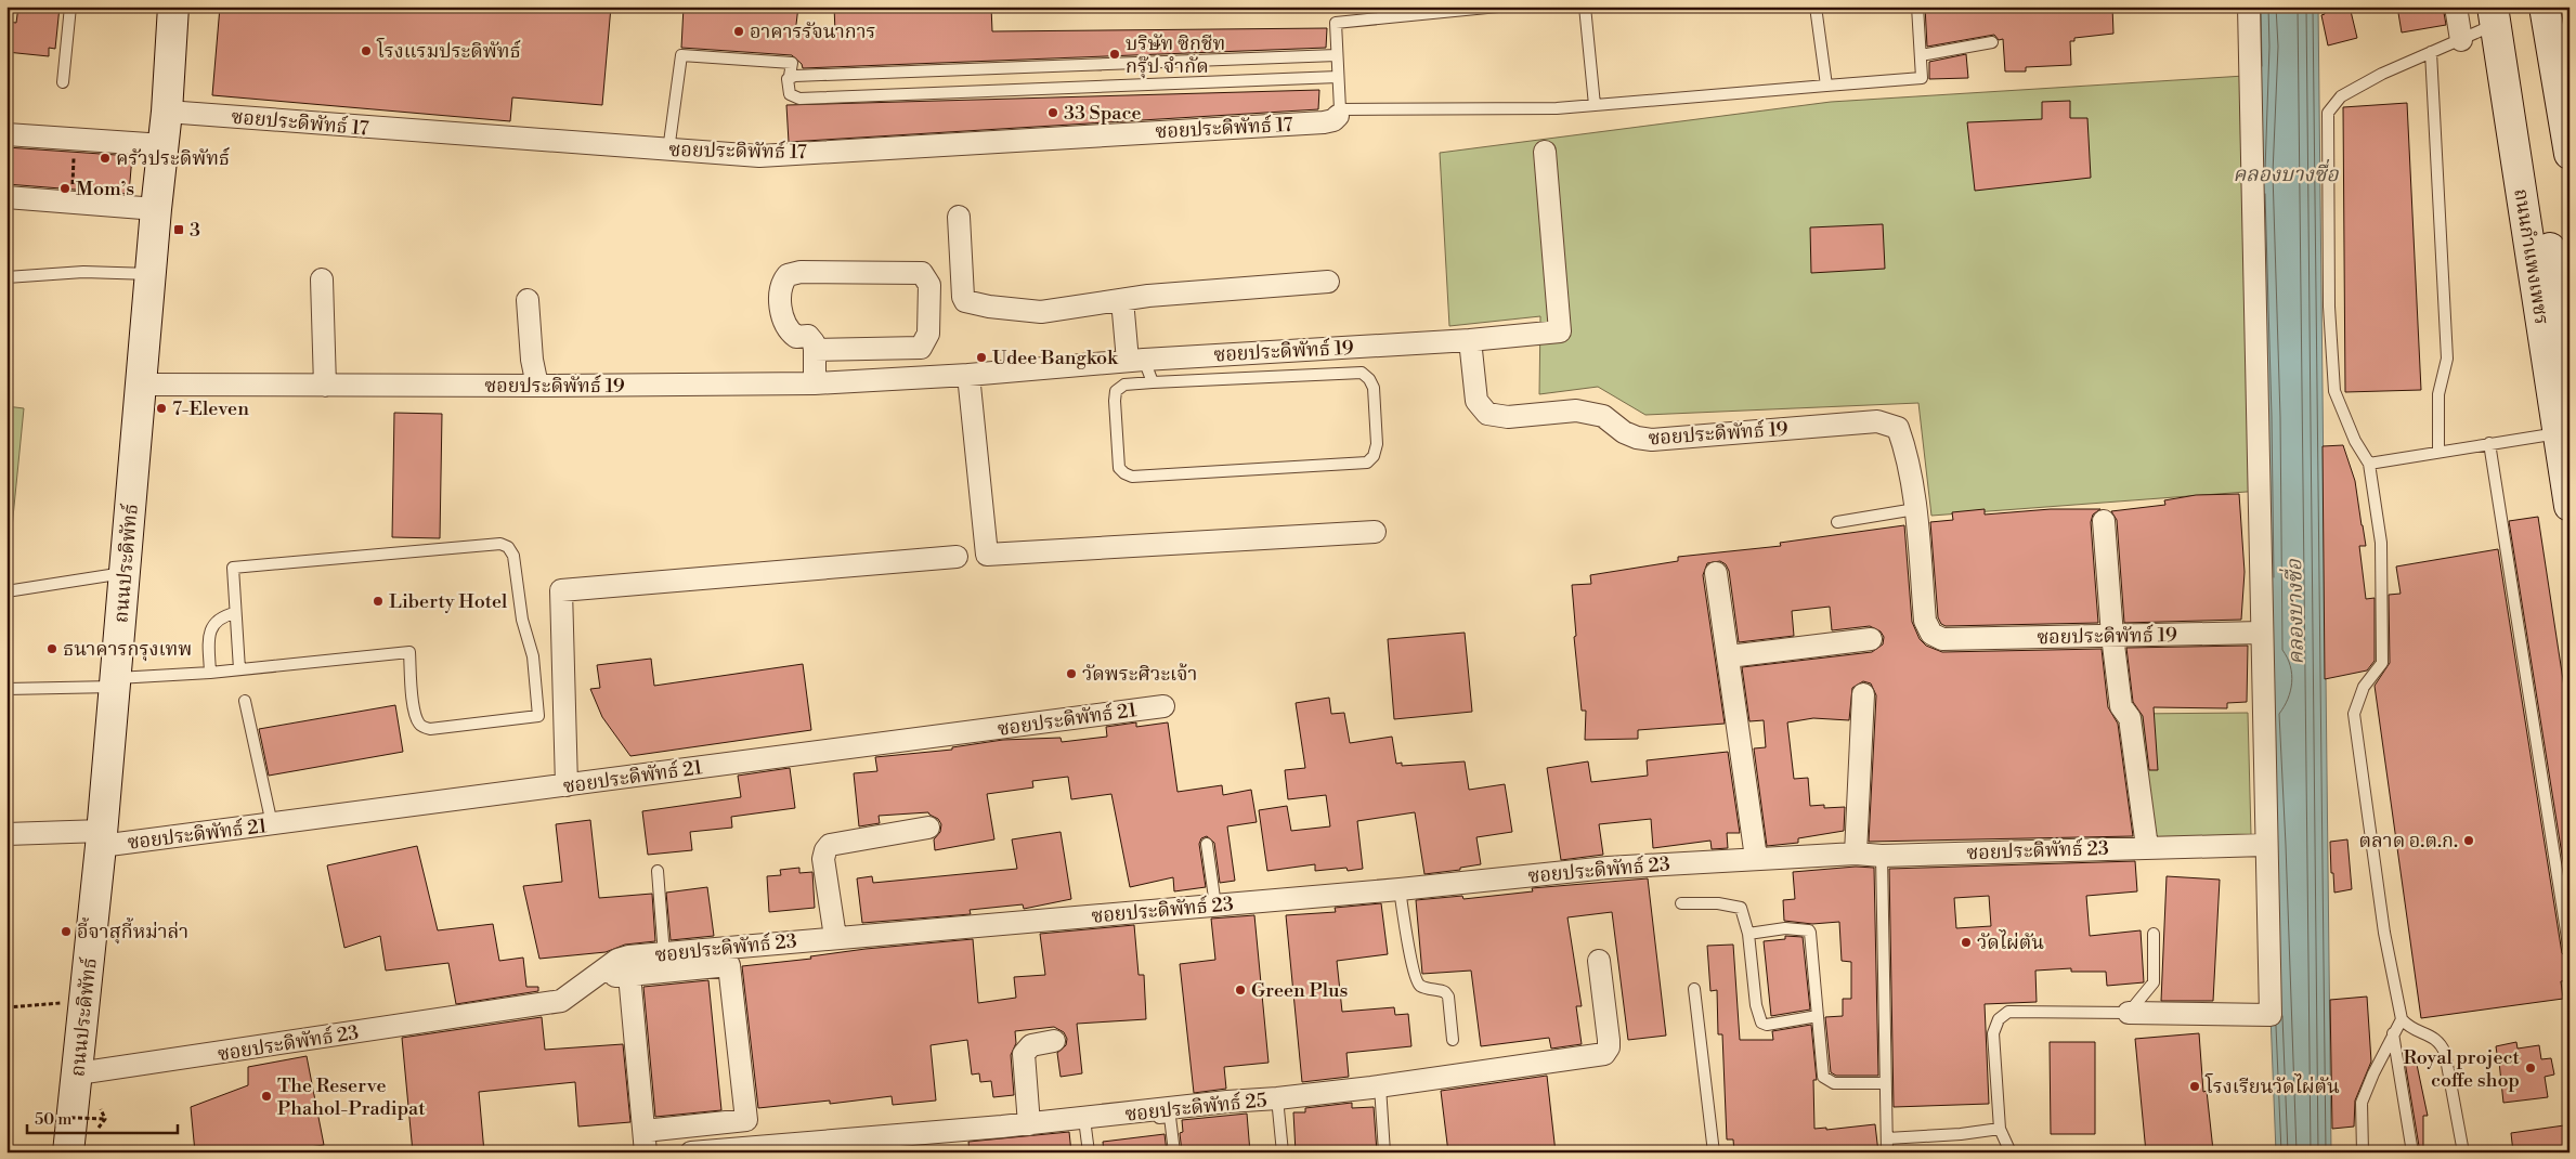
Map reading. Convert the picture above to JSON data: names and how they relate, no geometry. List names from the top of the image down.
{
  "streets": {
    "main road": ["ถนนกำแพงเพชร", "ถนนประดิพัทธ์"],
    "street": [
      "ซอยประดิพัทธ์ 17",
      "ซอยประดิพัทธ์ 19",
      "ซอยประดิพัทธ์ 21",
      "ซอยประดิพัทธ์ 23",
      "ซอยประดิพัทธ์ 25"
    ]
  },
  "crossings": [
    ["ซอยประดิพัทธ์ 17", "ถนนประดิพัทธ์"],
    ["ซอยประดิพัทธ์ 19", "ถนนประดิพัทธ์"],
    ["ถนนประดิพัทธ์", "ซอยประดิพัทธ์ 21"],
    ["ถนนประดิพัทธ์", "ซอยประดิพัทธ์ 23"]
  ],
  "water": ["คลองบางซื่อ"],
  "places": {
    "other": [
      "อาคารรัจนาการ",
      "โรงแรมประดิพัทธ์",
      "บริษัท ซิกชีท กรุ๊ป จำกัด",
      "33 Space",
      "ครัวประดิพัทธ์",
      "Mom’s",
      "Udee Bangkok",
      "7-Eleven",
      "Liberty Hotel",
      "ธนาคารกรุงเทพ",
      "วัดพระศิวะเจ้า",
      "ตลาด อ.ต.ก.",
      "อี้จาสุกี้หม่าล่า",
      "วัดไผ่ตัน",
      "Green Plus",
      "Royal project coffe shop",
      "โรงเรียนวัดไผ่ตัน",
      "The Reserve Phahol-Pradipat"
    ],
    "transit": ["3"]
  },
  "scale_bar": "50 m"
}
